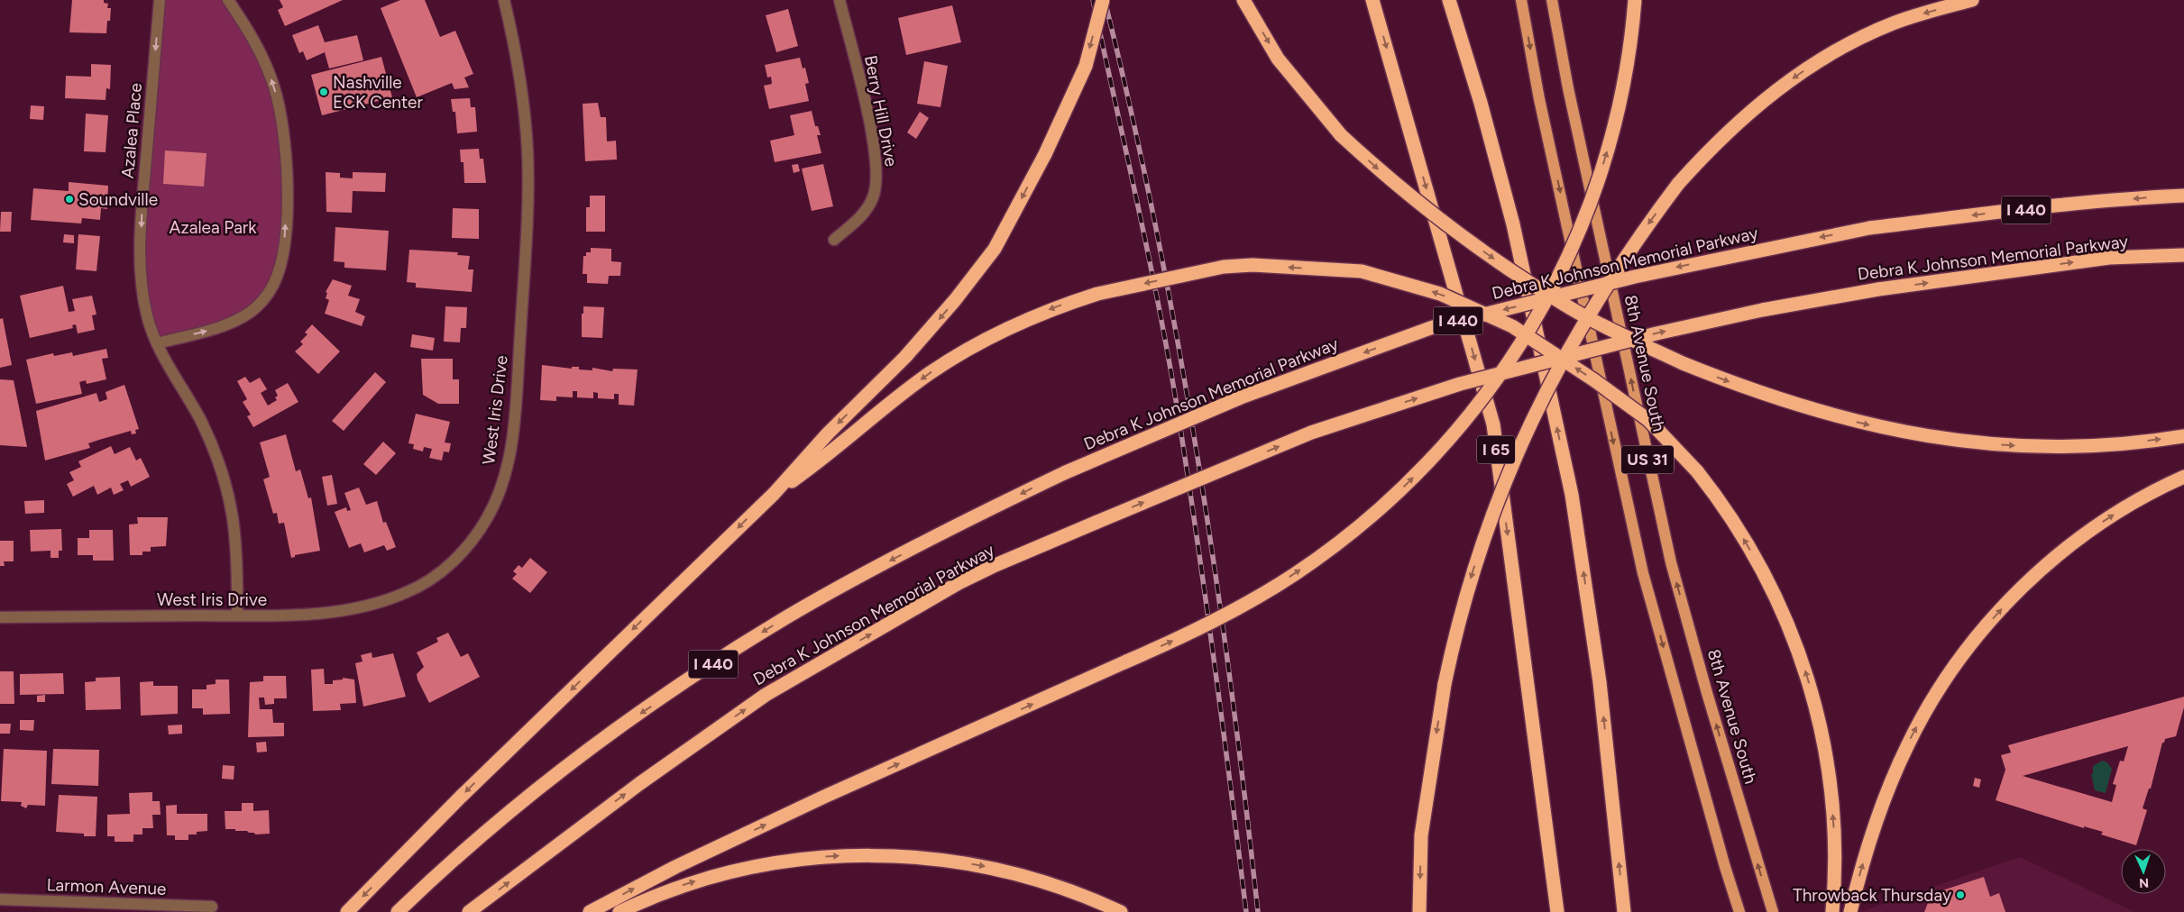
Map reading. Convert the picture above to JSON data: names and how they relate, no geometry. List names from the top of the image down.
{
  "streets": {
    "highway": ["I 440", "Debra K Johnson Memorial Parkway", "I 65"],
    "main road": ["8th Avenue South", "US 31"],
    "street": [
      "Berry Hill Drive",
      "Azalea Place",
      "West Iris Drive",
      "Larmon Avenue"
    ]
  },
  "crossings": [
    ["Azalea Place", "West Iris Drive"]
  ],
  "one_way": ["Azalea Place"],
  "parks": ["Azalea Park"],
  "places": ["Nashville ECK Center", "Soundville", "Throwback Thursday"],
  "north": "bottom"
}
